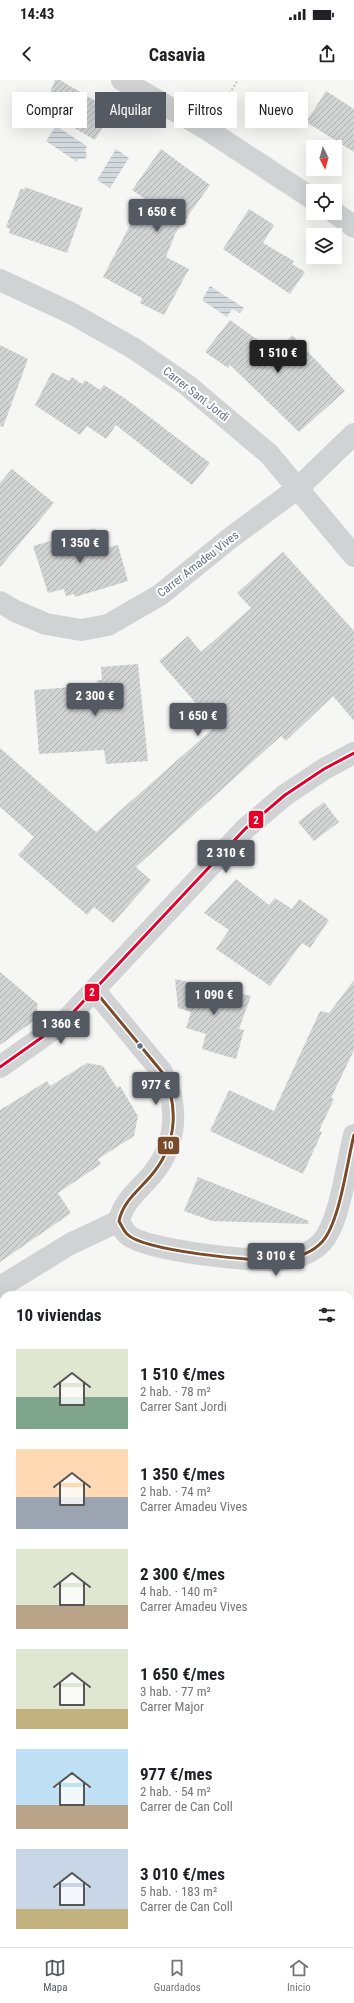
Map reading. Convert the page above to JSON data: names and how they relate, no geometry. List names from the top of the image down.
{
  "streets": {
    "street": ["Carrer Sant Jordi", "Carrer Amadeu Vives"]
  },
  "crossings": [
    ["Carrer Sant Jordi", "Carrer Amadeu Vives"]
  ],
  "lines": ["transit line 2", "transit line 10"],
  "north": "bottom",
  "page": {
    "status": "14:43",
    "header": "Casavia",
    "chip": [
      "Comprar",
      "Alquilar",
      "Filtros",
      "Nuevo"
    ],
    "price": [
      "1 650 €",
      "1 510 €",
      "1 350 €",
      "2 300 €",
      "1 650 €",
      "2 310 €",
      "1 090 €",
      "1 360 €",
      "977 €",
      "3 010 €"
    ],
    "heading": "10 viviendas",
    "list": [
      {
        "name": "1 510 €/mes",
        "note": "2 hab. · 78 m² · Carrer Sant Jordi"
      },
      {
        "name": "1 350 €/mes",
        "note": "2 hab. · 74 m² · Carrer Amadeu Vives"
      },
      {
        "name": "2 300 €/mes",
        "note": "4 hab. · 140 m² · Carrer Amadeu Vives"
      },
      {
        "name": "1 650 €/mes",
        "note": "3 hab. · 77 m² · Carrer Major"
      },
      {
        "name": "977 €/mes",
        "note": "2 hab. · 54 m² · Carrer de Can Coll"
      },
      {
        "name": "3 010 €/mes",
        "note": "5 hab. · 183 m² · Carrer de Can Coll"
      }
    ],
    "tabs": ["Mapa", "Guardados", "Inicio"]
  }
}
